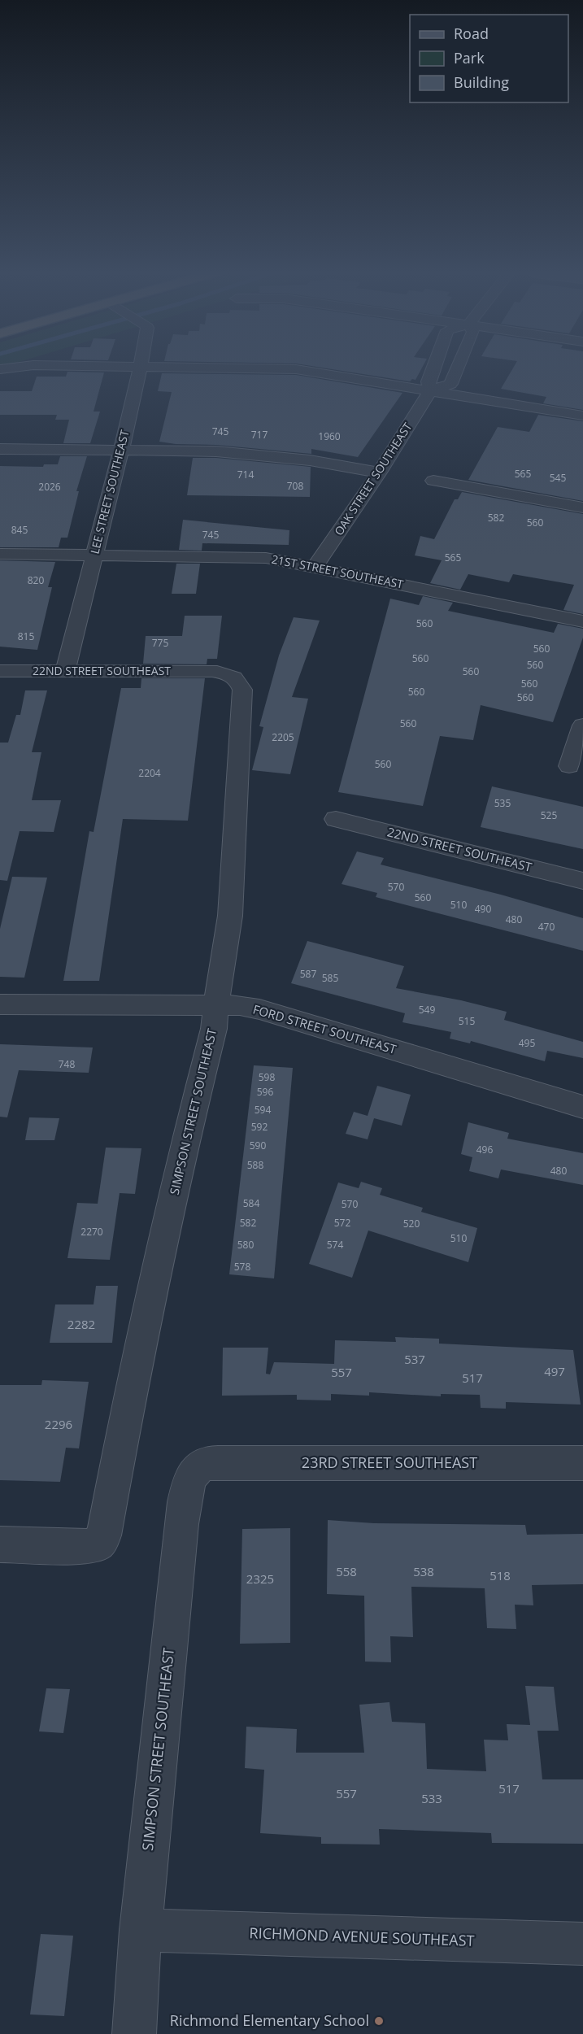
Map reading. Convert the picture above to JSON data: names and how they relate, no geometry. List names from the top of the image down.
{
  "streets": {
    "street": [
      "OAK STREET SOUTHEAST",
      "LEE STREET SOUTHEAST",
      "21ST STREET SOUTHEAST",
      "22ND STREET SOUTHEAST",
      "FORD STREET SOUTHEAST",
      "SIMPSON STREET SOUTHEAST",
      "23RD STREET SOUTHEAST",
      "RICHMOND AVENUE SOUTHEAST"
    ]
  },
  "crossings": [
    ["OAK STREET SOUTHEAST", "21ST STREET SOUTHEAST"],
    ["LEE STREET SOUTHEAST", "21ST STREET SOUTHEAST"],
    ["LEE STREET SOUTHEAST", "22ND STREET SOUTHEAST"],
    ["22ND STREET SOUTHEAST", "SIMPSON STREET SOUTHEAST"],
    ["FORD STREET SOUTHEAST", "SIMPSON STREET SOUTHEAST"],
    ["SIMPSON STREET SOUTHEAST", "23RD STREET SOUTHEAST"],
    ["SIMPSON STREET SOUTHEAST", "RICHMOND AVENUE SOUTHEAST"]
  ],
  "places": ["Richmond Elementary School"],
  "house_numbers": [
    "745",
    "717",
    "1960",
    "565",
    "714",
    "545",
    "708",
    "2026",
    "582",
    "560",
    "845",
    "745",
    "565",
    "820",
    "560",
    "815",
    "775",
    "560",
    "560",
    "560",
    "560",
    "560",
    "560",
    "560",
    "560",
    "2205",
    "560",
    "2204",
    "535",
    "525",
    "570",
    "560",
    "510",
    "490",
    "480",
    "470",
    "587",
    "585",
    "549",
    "515",
    "495",
    "748",
    "598",
    "596",
    "594",
    "592",
    "590",
    "496",
    "588",
    "480",
    "584",
    "570",
    "582",
    "572",
    "520",
    "2270",
    "510",
    "580",
    "574",
    "578",
    "2282",
    "537",
    "497",
    "557",
    "517",
    "2296",
    "558",
    "538",
    "518",
    "2325",
    "517",
    "557",
    "533"
  ],
  "legend": ["Road", "Park", "Building"]
}
